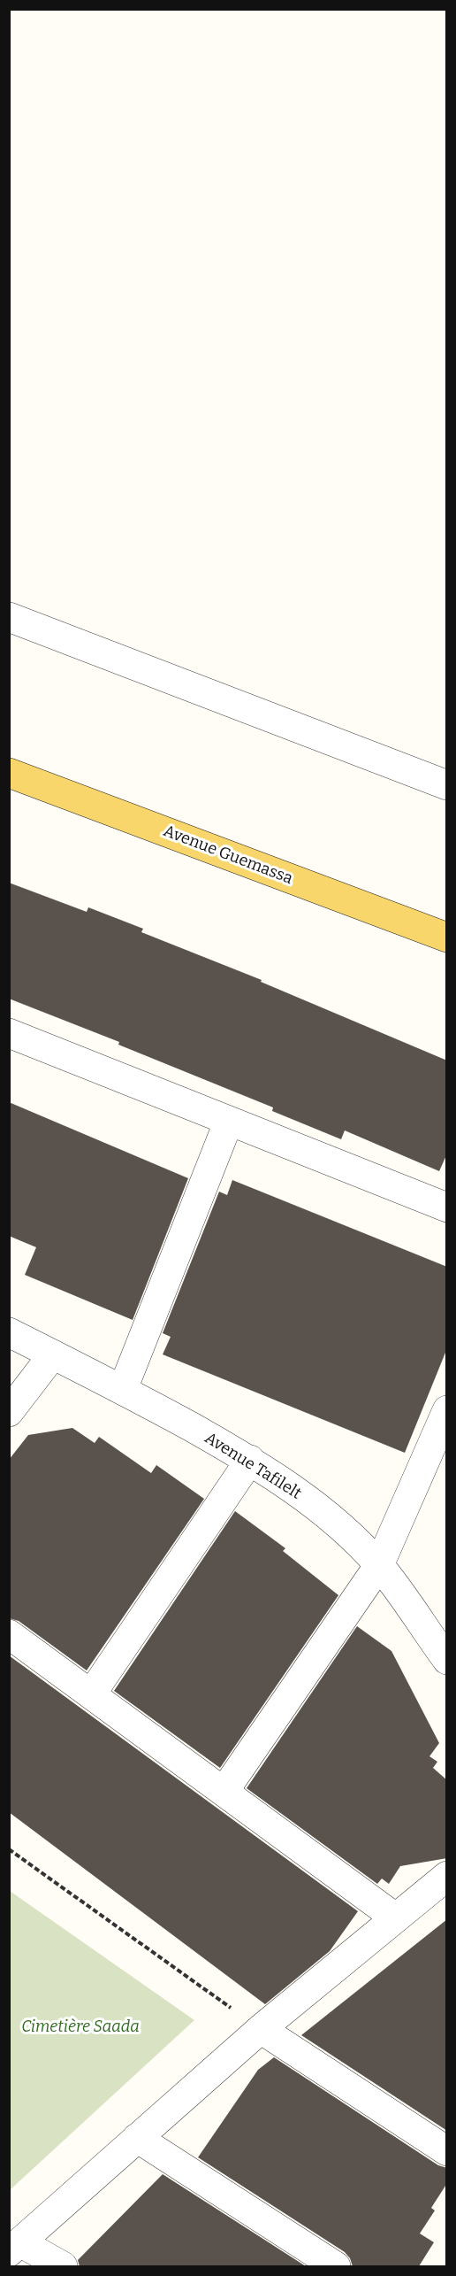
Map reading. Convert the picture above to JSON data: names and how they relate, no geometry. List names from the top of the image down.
{
  "streets": {
    "main road": ["Avenue Guemassa"],
    "street": ["Avenue Tafilelt"]
  },
  "parks": ["Cimetière Saada"]
}
